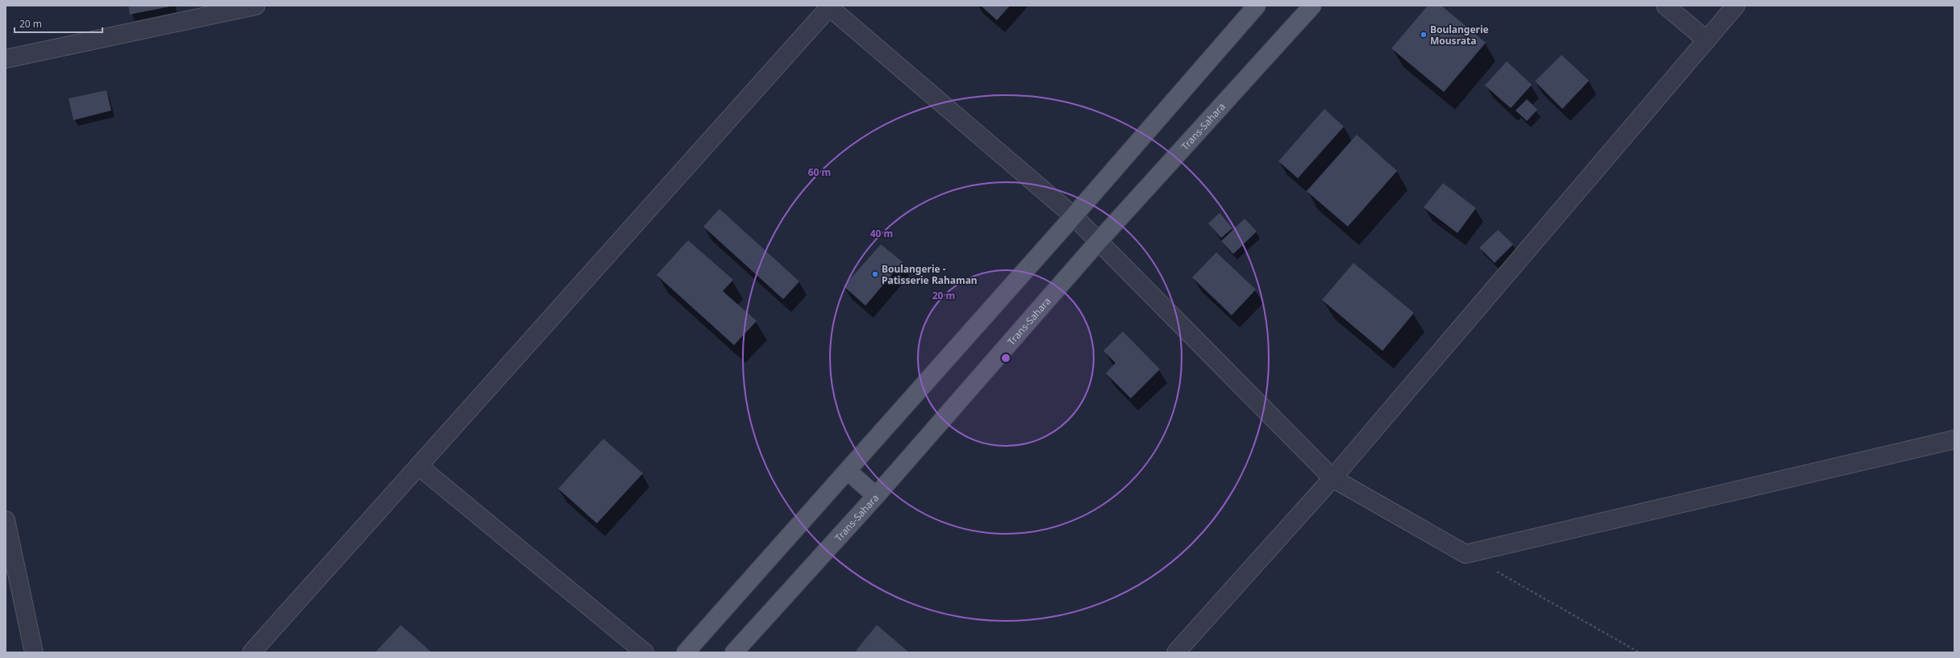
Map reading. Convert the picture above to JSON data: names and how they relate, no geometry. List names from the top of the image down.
{
  "streets": {
    "main road": ["Trans-Sahara"]
  },
  "places": ["Boulangerie Mousrata", "Boulangerie - Patisserie Rahaman"],
  "scale_bar": "20 m",
  "rings": ["60 m", "40 m", "20 m"]
}
